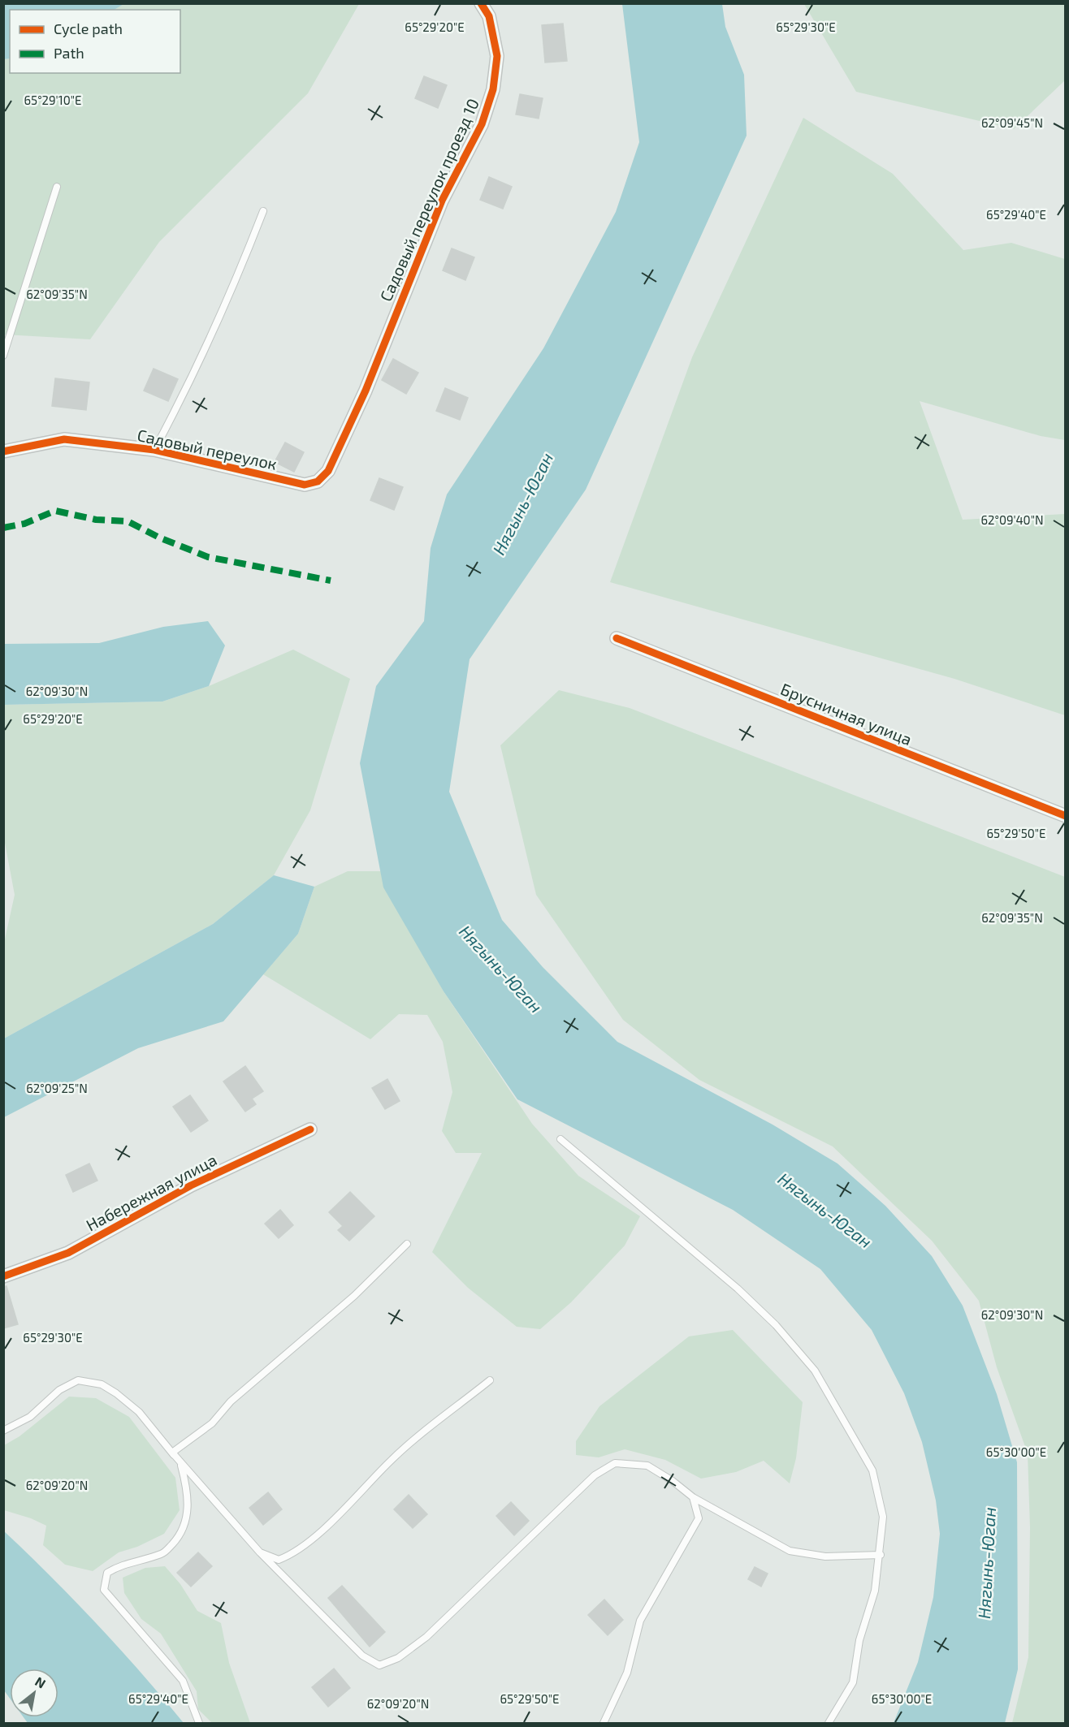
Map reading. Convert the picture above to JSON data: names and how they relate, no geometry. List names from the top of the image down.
{
  "streets": {
    "street": [
      "Садовый переулок проезд 10",
      "Садовый переулок",
      "Брусничная улица",
      "Набережная улица"
    ]
  },
  "crossings": [
    ["Садовый переулок проезд 10", "Садовый переулок"]
  ],
  "water": ["Нягынь-Юган"],
  "legend": ["Cycle path", "Path"],
  "north": "top right",
  "coordinates": [
    "65°29'30\"E",
    "65°29'20\"E",
    "65°29'10\"E",
    "62°09'45\"N",
    "65°29'40\"E",
    "62°09'35\"N",
    "62°09'40\"N",
    "62°09'30\"N",
    "65°29'50\"E",
    "62°09'25\"N",
    "65°30'00\"E",
    "62°09'20\"N"
  ]
}
